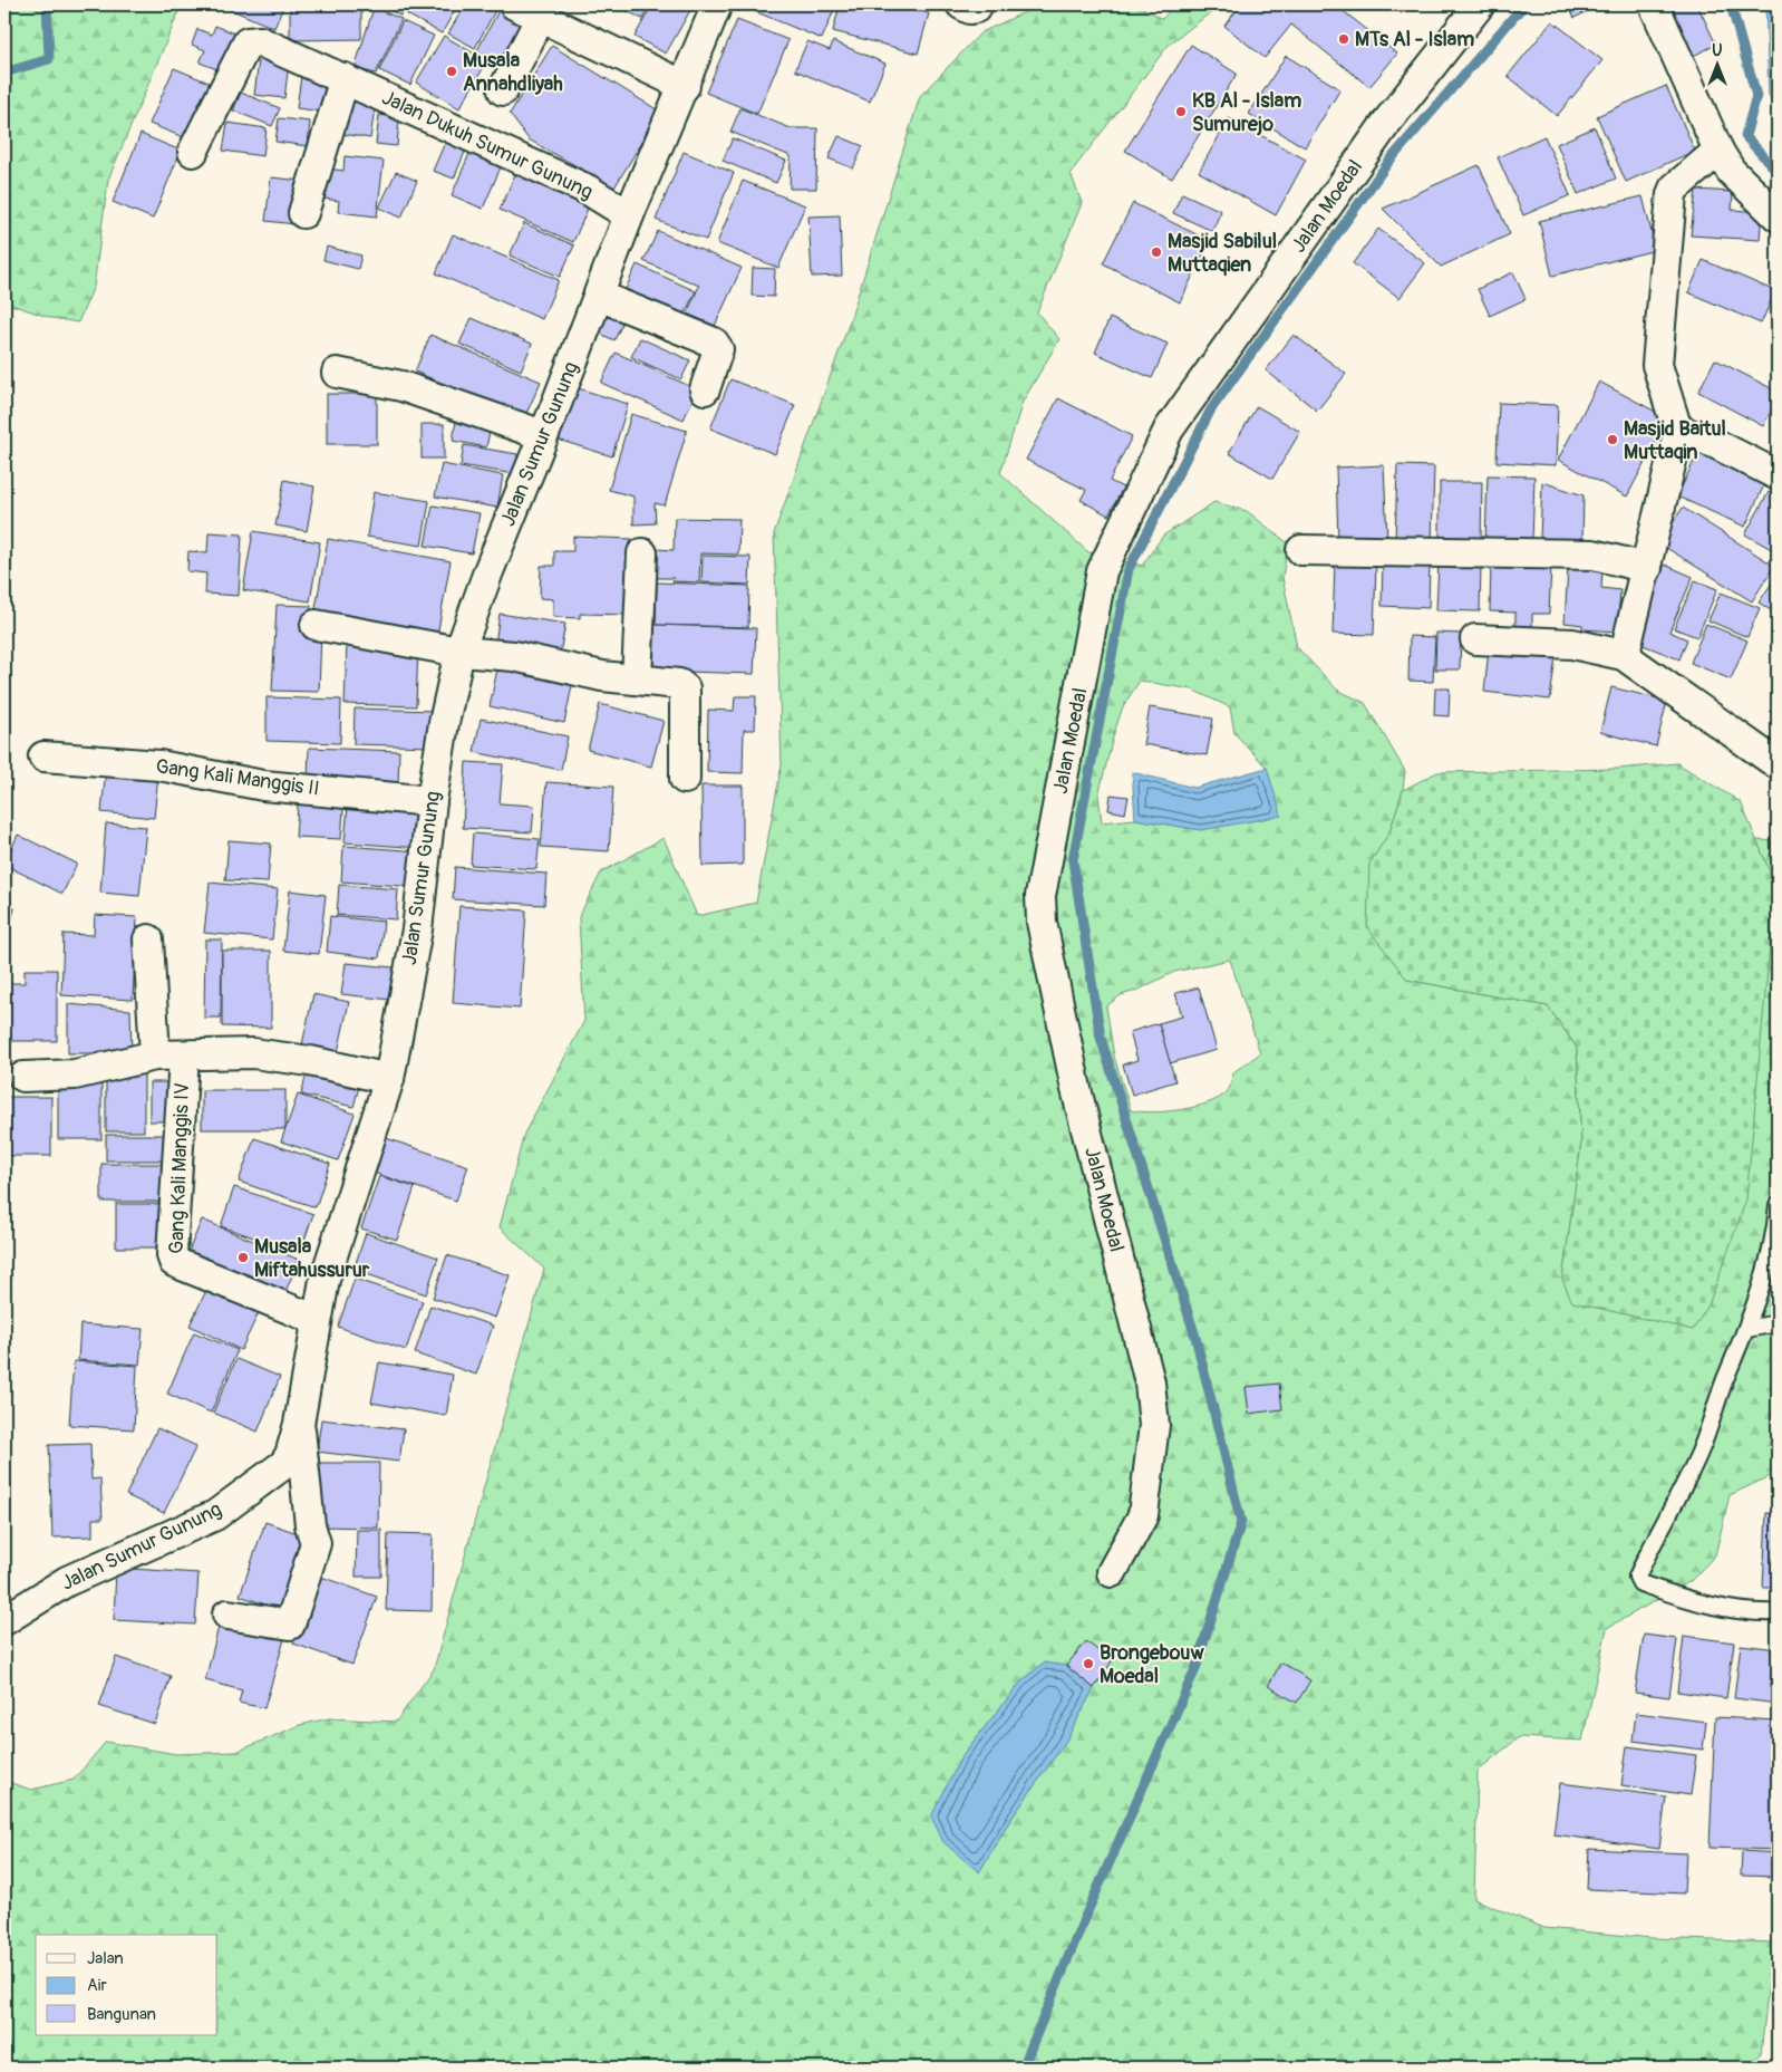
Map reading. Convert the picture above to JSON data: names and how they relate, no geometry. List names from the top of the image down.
{
  "streets": {
    "street": [
      "Jalan Dukuh Sumur Gunung",
      "Jalan Moedal",
      "Jalan Sumur Gunung",
      "Gang Kali Manggis II",
      "Gang Kali Manggis IV"
    ]
  },
  "crossings": [
    ["Jalan Dukuh Sumur Gunung", "Jalan Sumur Gunung"],
    ["Jalan Sumur Gunung", "Gang Kali Manggis II"],
    ["Jalan Sumur Gunung", "Gang Kali Manggis IV"]
  ],
  "places": [
    "MTs Al - Islam",
    "Musala Annahdliyah",
    "KB Al - Islam Sumurejo",
    "Masjid Sabilul Muttaqien",
    "Masjid Baitul Muttaqin",
    "Musala Miftahussurur",
    "Brongebouw Moedal"
  ],
  "legend": ["Jalan", "Air", "Bangunan"],
  "north": "top"
}
